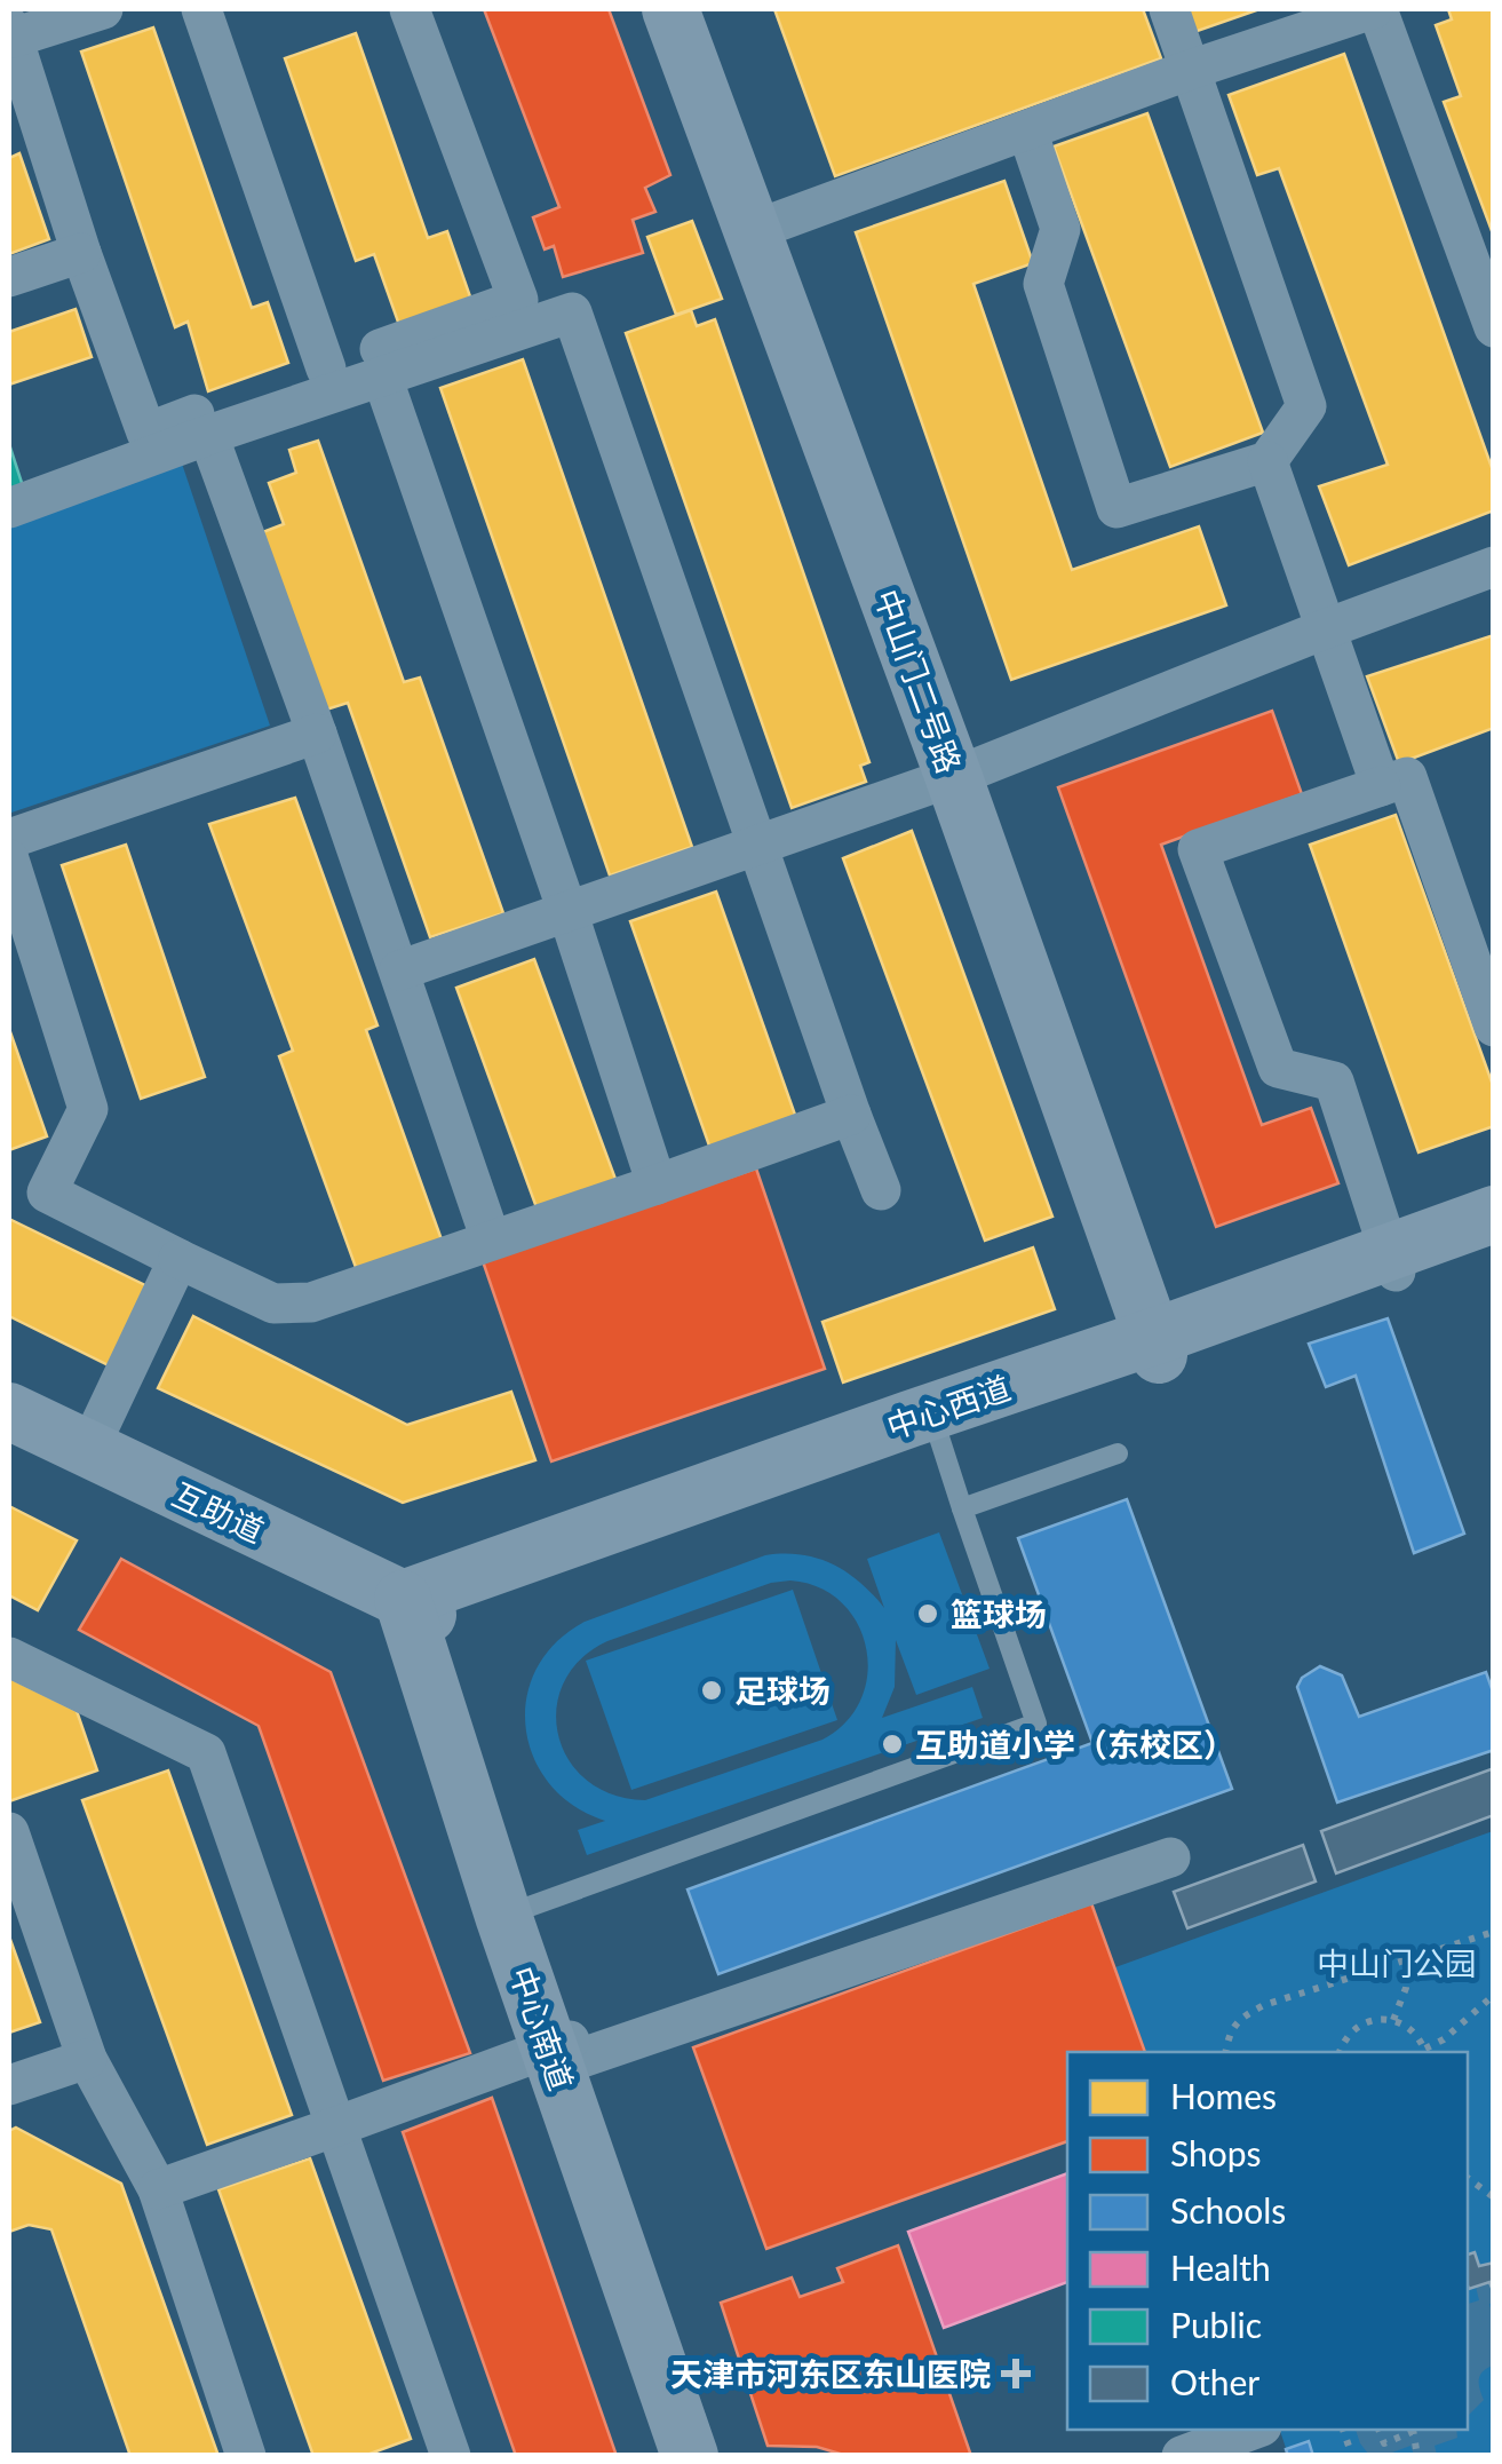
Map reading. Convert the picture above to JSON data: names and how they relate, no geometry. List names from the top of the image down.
{
  "streets": {
    "street": [
      "中山门二号路",
      "中心西道",
      "互助道",
      "中心南道"
    ]
  },
  "crossings": [
    ["中山门二号路", "中心西道"],
    ["中心西道", "互助道"],
    ["中心西道", "中心南道"],
    ["互助道", "中心南道"]
  ],
  "parks": ["中山门公园"],
  "places": {
    "other": ["篮球场", "足球场", "互助道小学（东校区）"],
    "health": ["天津市河东区东山医院"]
  },
  "legend": [
    "Homes",
    "Shops",
    "Schools",
    "Health",
    "Public",
    "Other"
  ]
}
